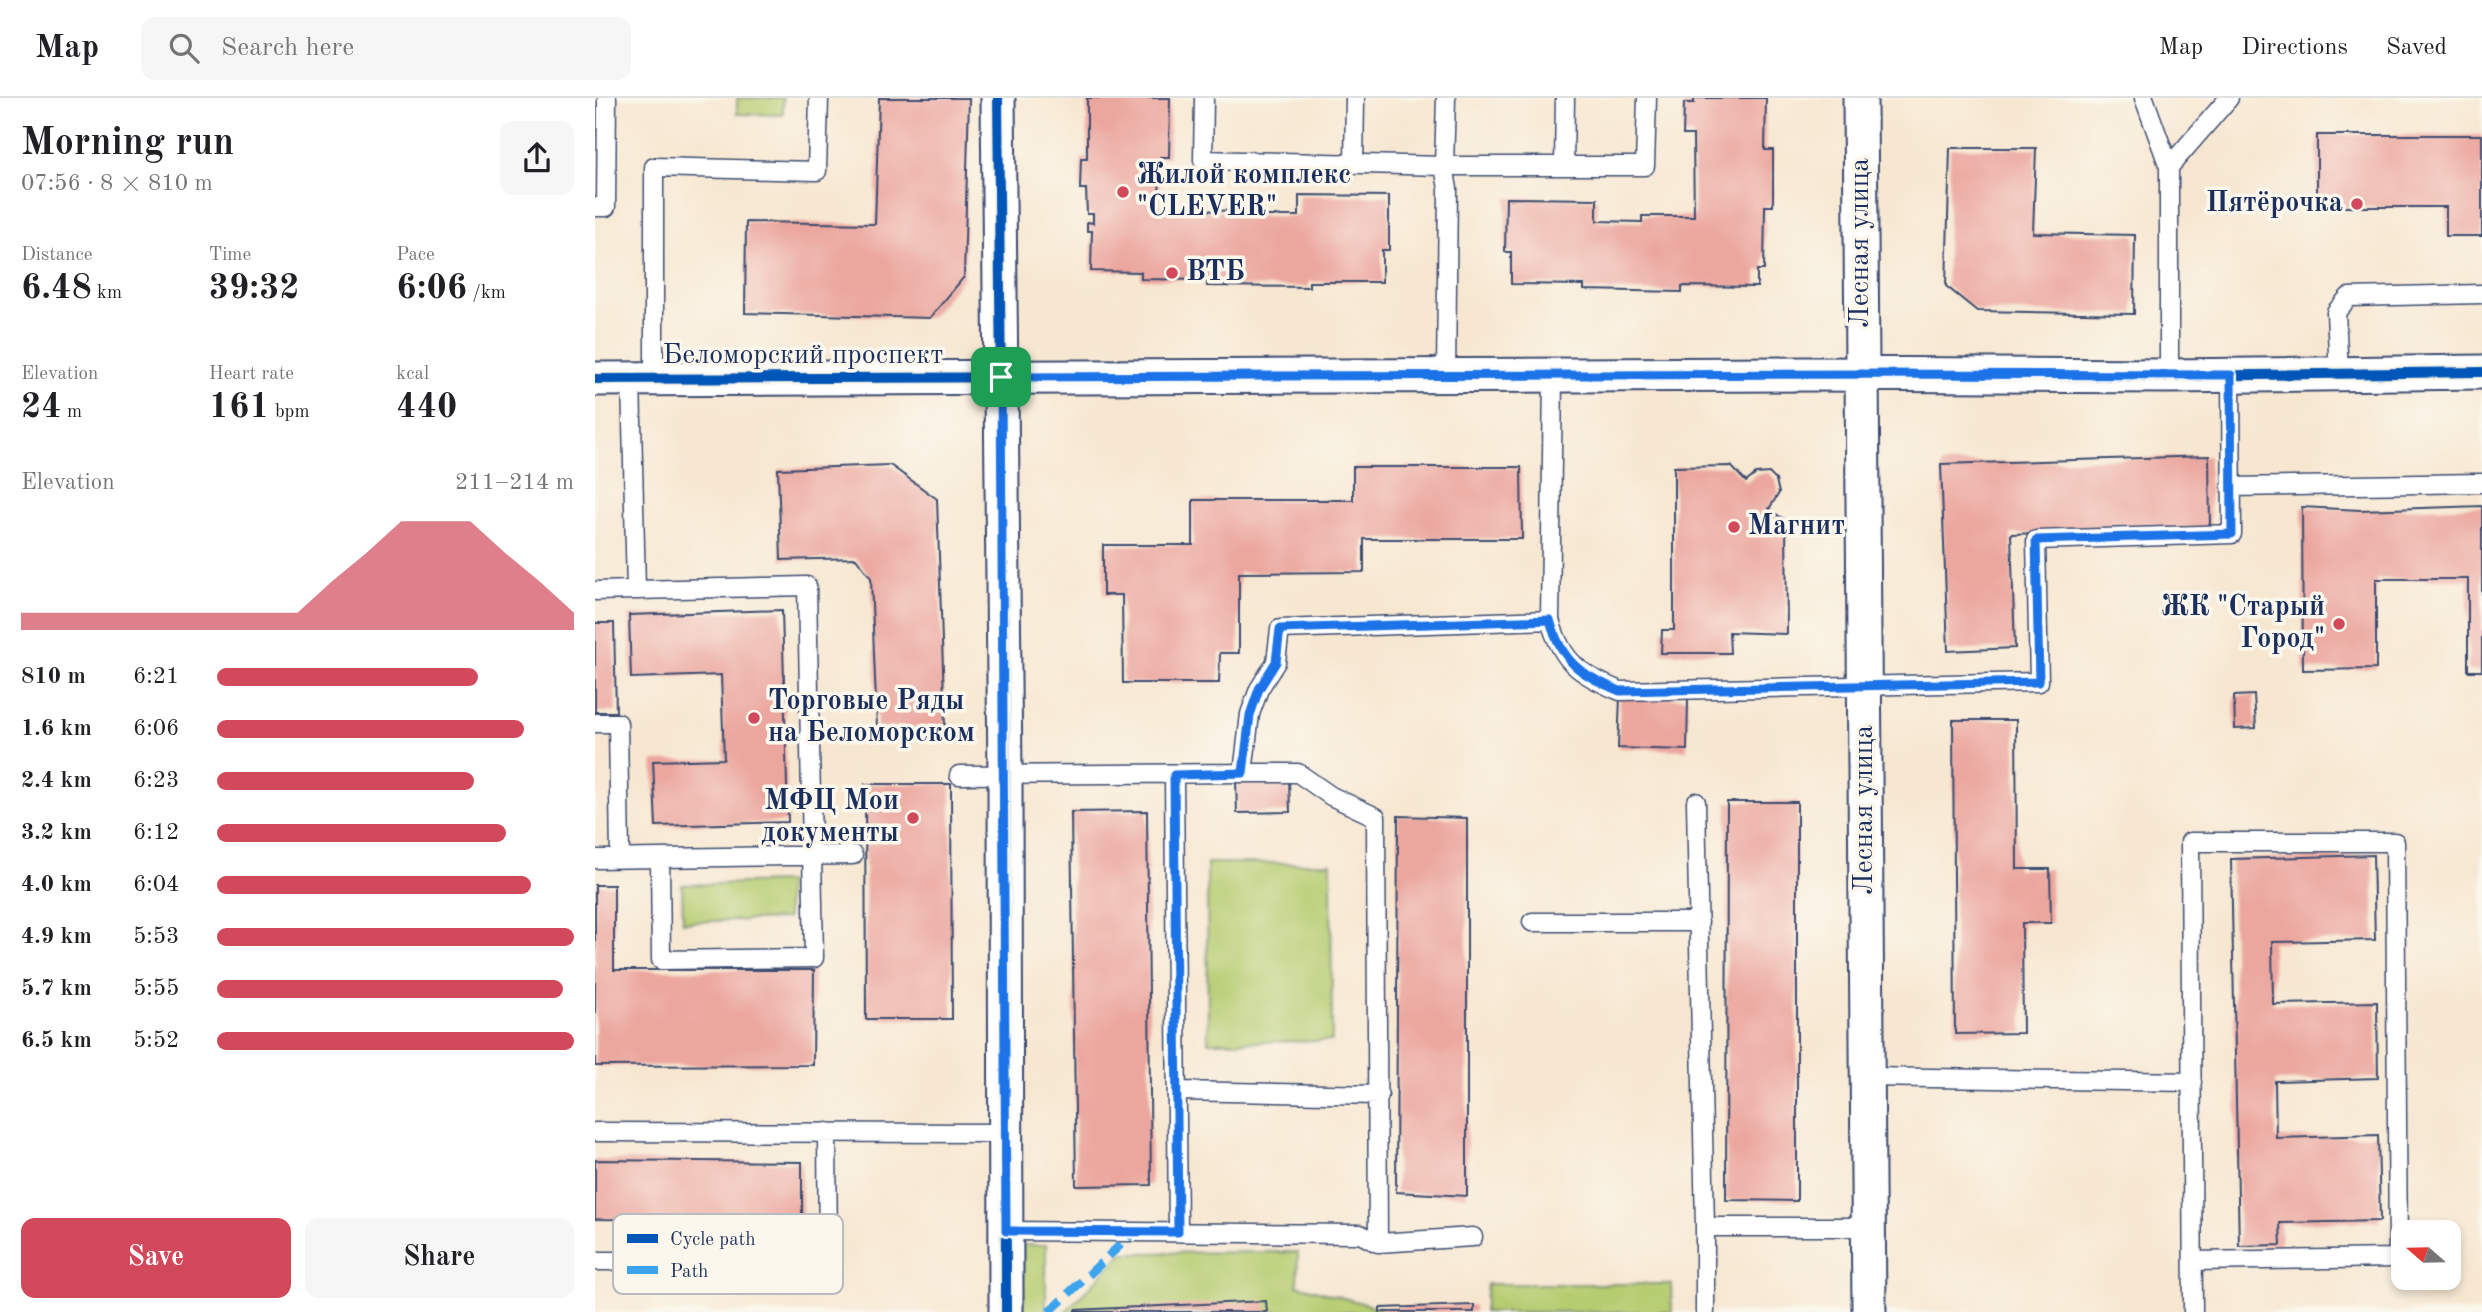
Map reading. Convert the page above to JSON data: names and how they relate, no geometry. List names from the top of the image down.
{
  "streets": {
    "street": ["Лесная улица", "Беломорский проспект"]
  },
  "crossings": [
    ["Лесная улица", "Беломорский проспект"]
  ],
  "places": [
    "Жилой комплекс \"СLEVER\"",
    "Пятёрочка",
    "ВТБ",
    "Магнит",
    "ЖК \"Старый Город\"",
    "Торговые Ряды на Беломорском",
    "МФЦ Мои документы"
  ],
  "legend": ["Cycle path", "Path"],
  "north": "left",
  "page": {
    "header": "Map",
    "search": "Search here",
    "nav": ["Map", "Directions", "Saved"],
    "heading": ["Morning run", "07:56 · 8 × 810 m"],
    "stats": [
      ["Distance", "6.48 km"],
      ["Time", "39:32"],
      ["Pace", "6:06 /km"],
      ["Elevation", "24 m"],
      ["Heart rate", "161 bpm"],
      ["kcal", "440"]
    ],
    "chart": ["Elevation", "211–214 m"],
    "list": [
      {
        "name": "810 m",
        "note": "6:21"
      },
      {
        "name": "1.6 km",
        "note": "6:06"
      },
      {
        "name": "2.4 km",
        "note": "6:23"
      },
      {
        "name": "3.2 km",
        "note": "6:12"
      },
      {
        "name": "4.0 km",
        "note": "6:04"
      },
      {
        "name": "4.9 km",
        "note": "5:53"
      },
      {
        "name": "5.7 km",
        "note": "5:55"
      },
      {
        "name": "6.5 km",
        "note": "5:52"
      }
    ],
    "buttons": ["Save", "Share"]
  }
}
